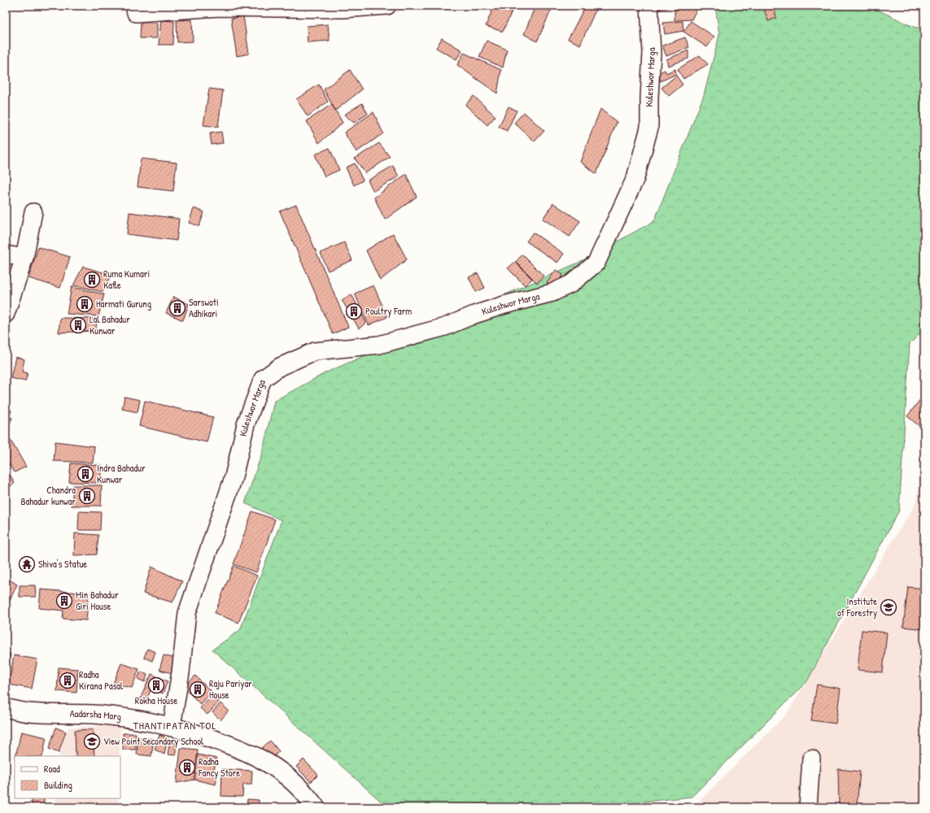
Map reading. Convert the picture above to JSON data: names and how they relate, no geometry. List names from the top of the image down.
{
  "streets": {
    "main road": ["Aadarsha Marg"]
  },
  "districts": ["THANTIPATAN TOL"],
  "places": {
    "building": [
      "Ruma Kumari Kafle",
      "Harmati Gurung",
      "Sarswoti Adhikari",
      "Poultry Farm",
      "Lal Bahadur Kunwar",
      "Indra Bahadur Kunwar",
      "Chandra Bahadur kunwar",
      "Min Bahadur Giri House",
      "Radha Kirana Pasal",
      "Rokha House",
      "Raju Pariyar House",
      "Radha Fancy Store"
    ],
    "temple": ["Shiva's Statue"],
    "school or university": ["Institute of Forestry", "View Point Secondary School"]
  },
  "legend": ["Road", "Building"]
}
